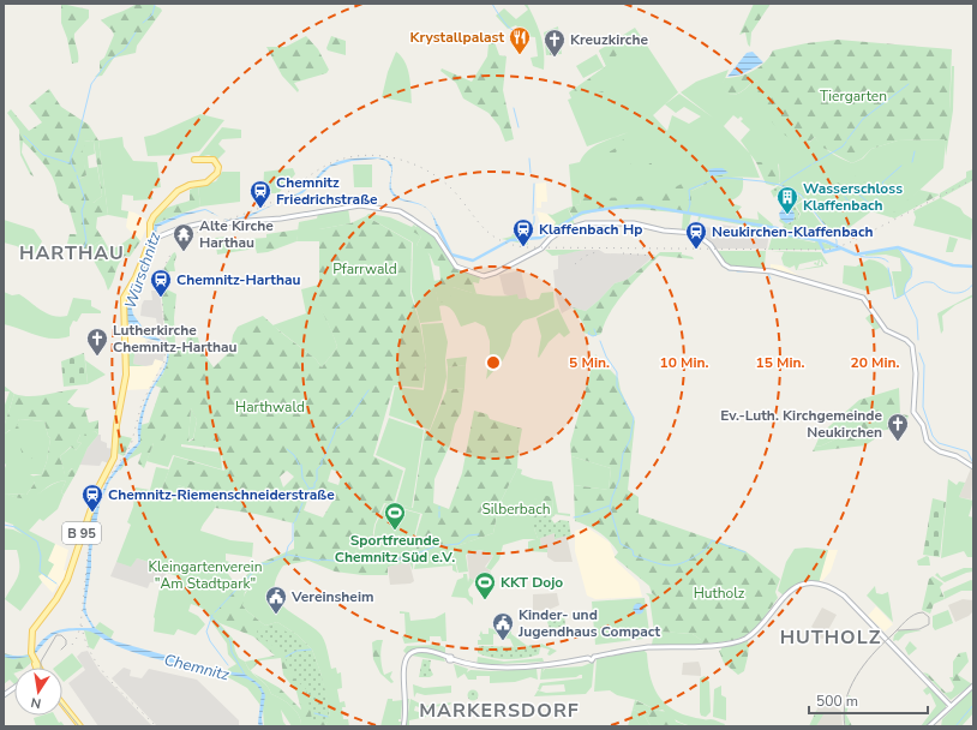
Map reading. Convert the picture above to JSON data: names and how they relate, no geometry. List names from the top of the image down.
{
  "streets": {
    "main road": ["B 95"]
  },
  "districts": ["HARTHAU", "HUTHOLZ", "MARKERSDORF"],
  "water": ["Würschnitz", "Chemnitz"],
  "parks": [
    "Tiergarten",
    "Pfarrwald",
    "Harthwald",
    "Silberbach",
    "Kleingartenverein \"Am Stadtpark\"",
    "Hutholz"
  ],
  "places": {
    "restaurant": ["Krystallpalast"],
    "church": ["Kreuzkirche", "Lutherkirche Chemnitz-Harthau", "Ev.-Luth. Kirchgemeinde Neukirchen"],
    "station": [
      "Chemnitz Friedrichstraße",
      "Klaffenbach Hp",
      "Neukirchen-Klaffenbach",
      "Chemnitz-Harthau",
      "Chemnitz-Riemenschneiderstraße"
    ],
    "building": ["Wasserschloss Klaffenbach"],
    "temple": ["Alte Kirche Harthau"],
    "sports": ["Sportfreunde Chemnitz Süd e.V.", "KKT Dojo"],
    "public building": ["Vereinsheim", "Kinder- und Jugendhaus Compact"]
  },
  "scale_bar": "500 m",
  "north": "bottom",
  "rings": [
    "5 Min.",
    "10 Min.",
    "15 Min.",
    "20 Min."
  ]
}
